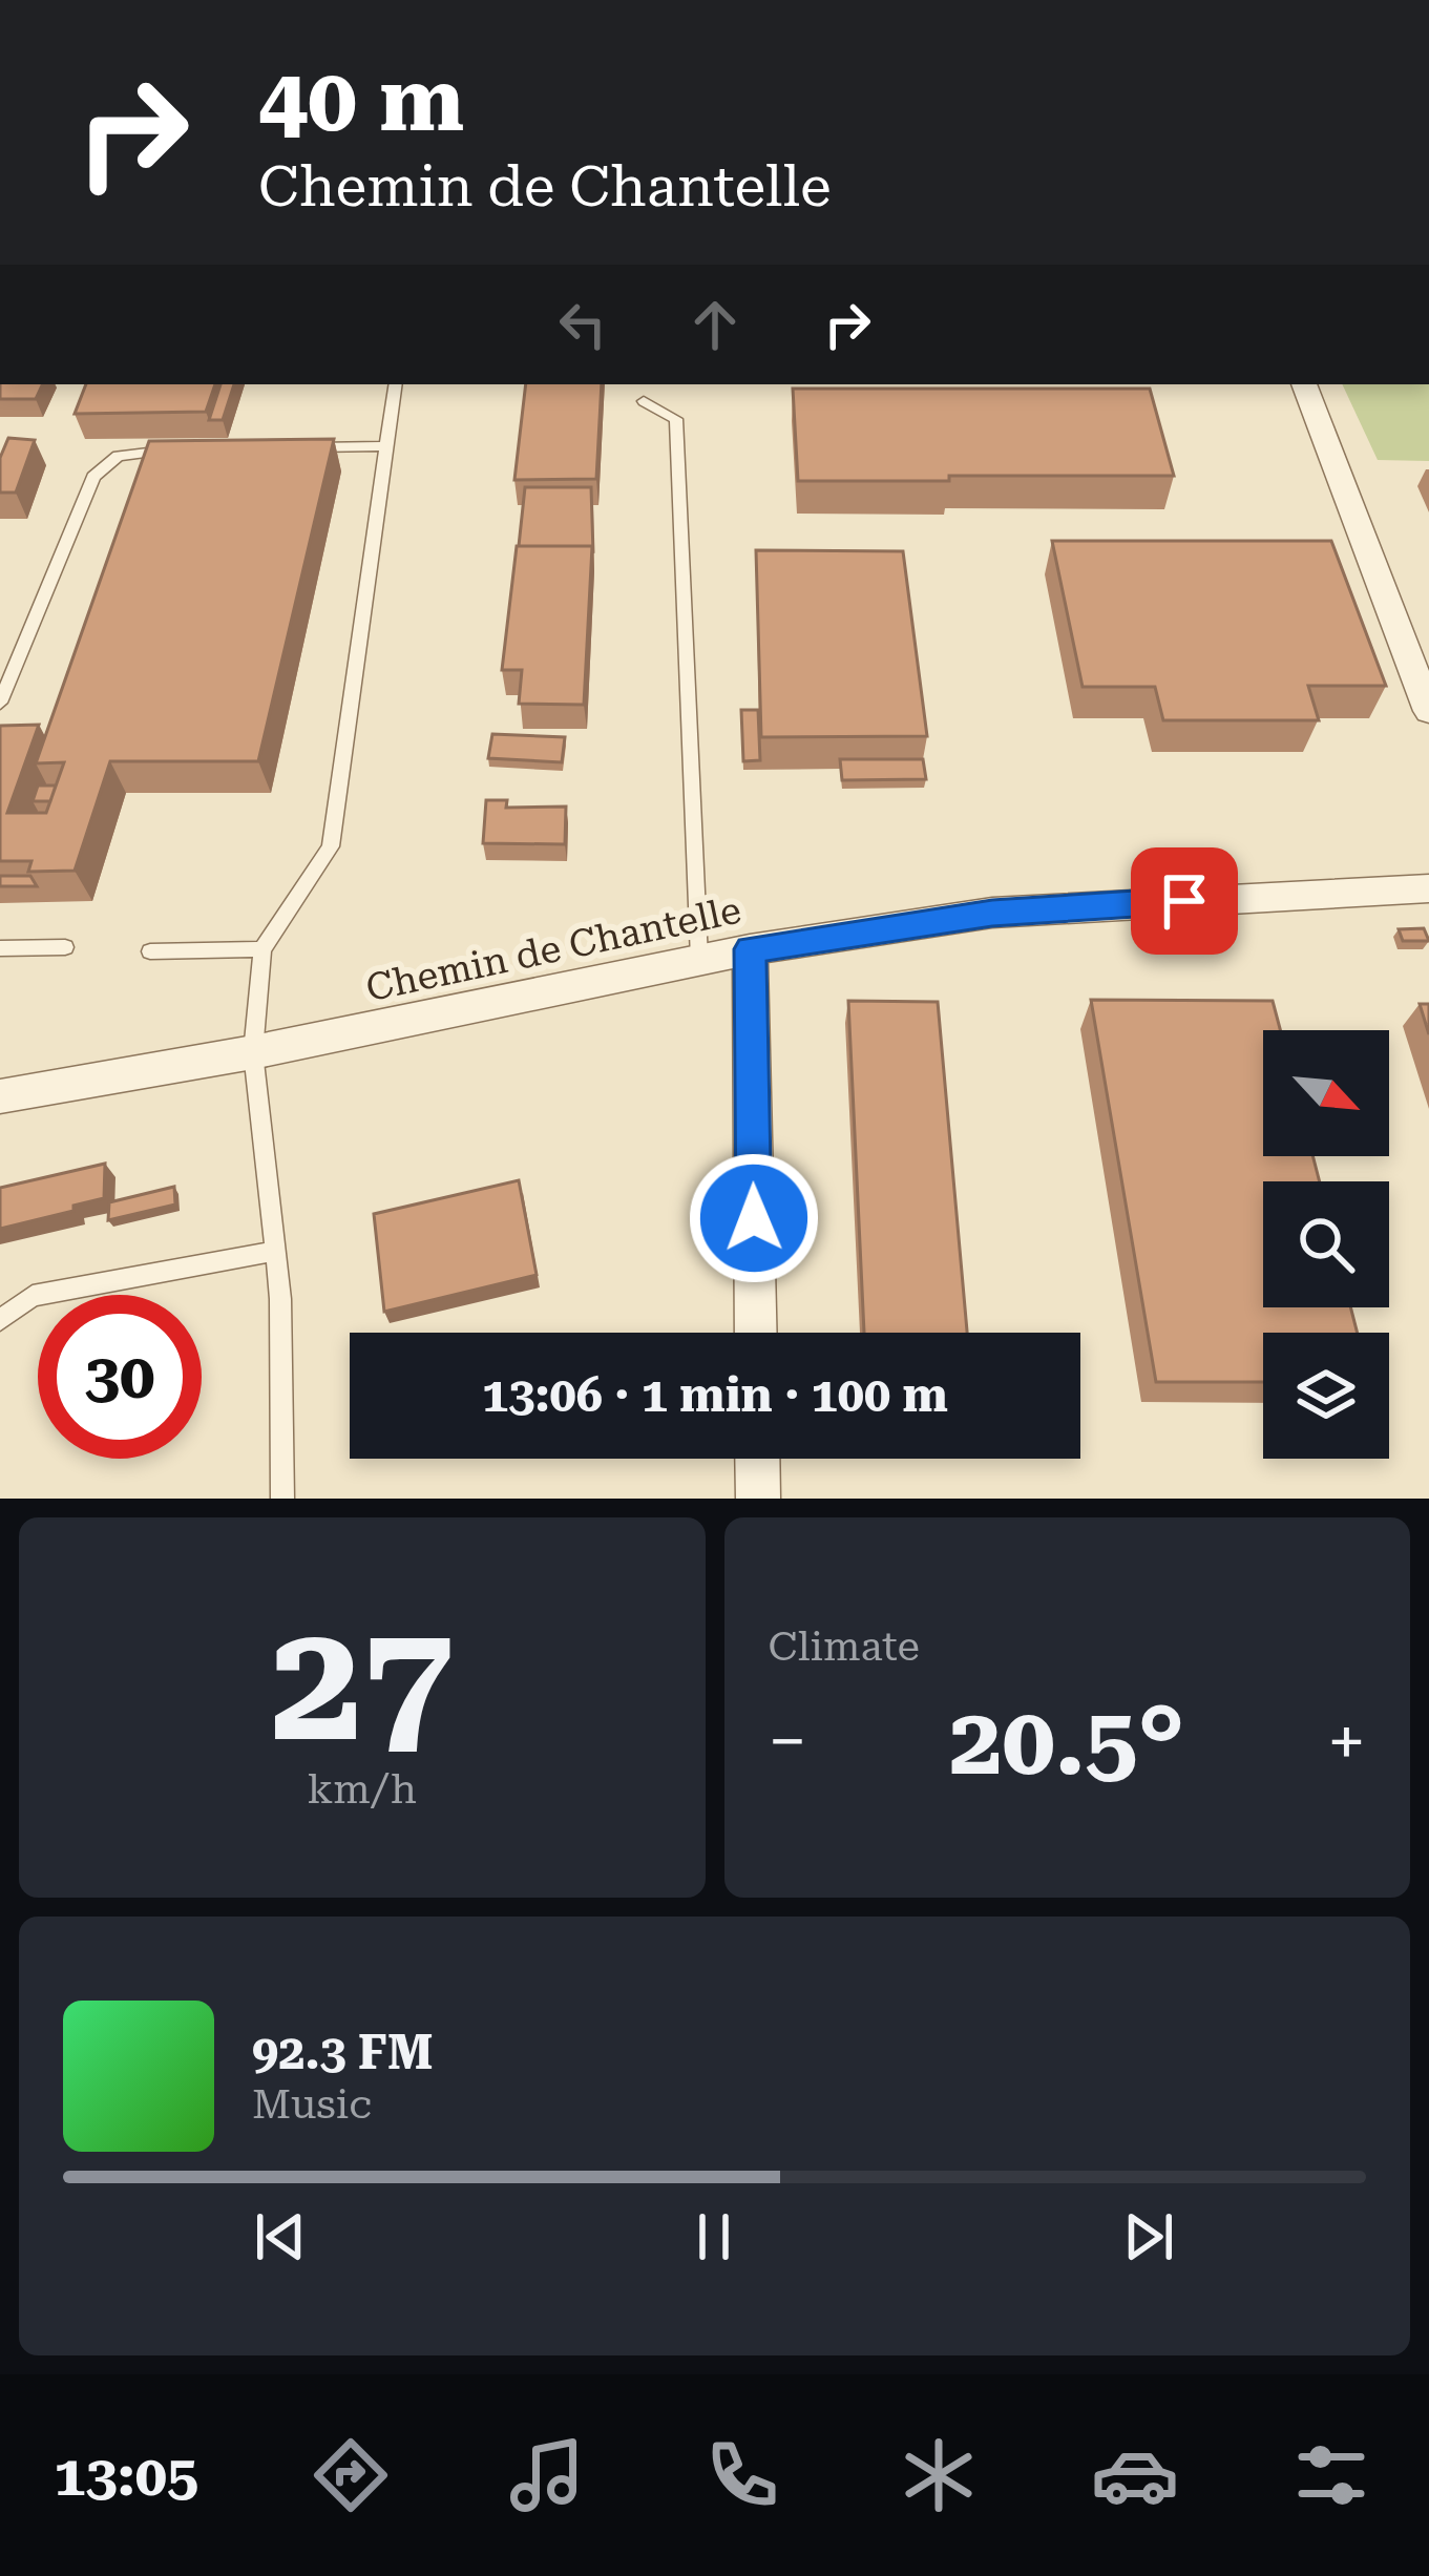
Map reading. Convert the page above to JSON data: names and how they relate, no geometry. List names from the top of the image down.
{
  "streets": {
    "street": ["Chemin de Chantelle"]
  },
  "north": "bottom right",
  "page": {
    "turn": ["40 m", "Chemin de Chantelle"],
    "limit": "30",
    "trip": "13:06 · 1 min · 100 m",
    "tile": [
      ["27", "km/h"],
      "Climate"
    ],
    "heat": ["−", "20.5°", "+"],
    "song": ["92.3 FM", "Music"],
    "tabs": "13:05"
  }
}
